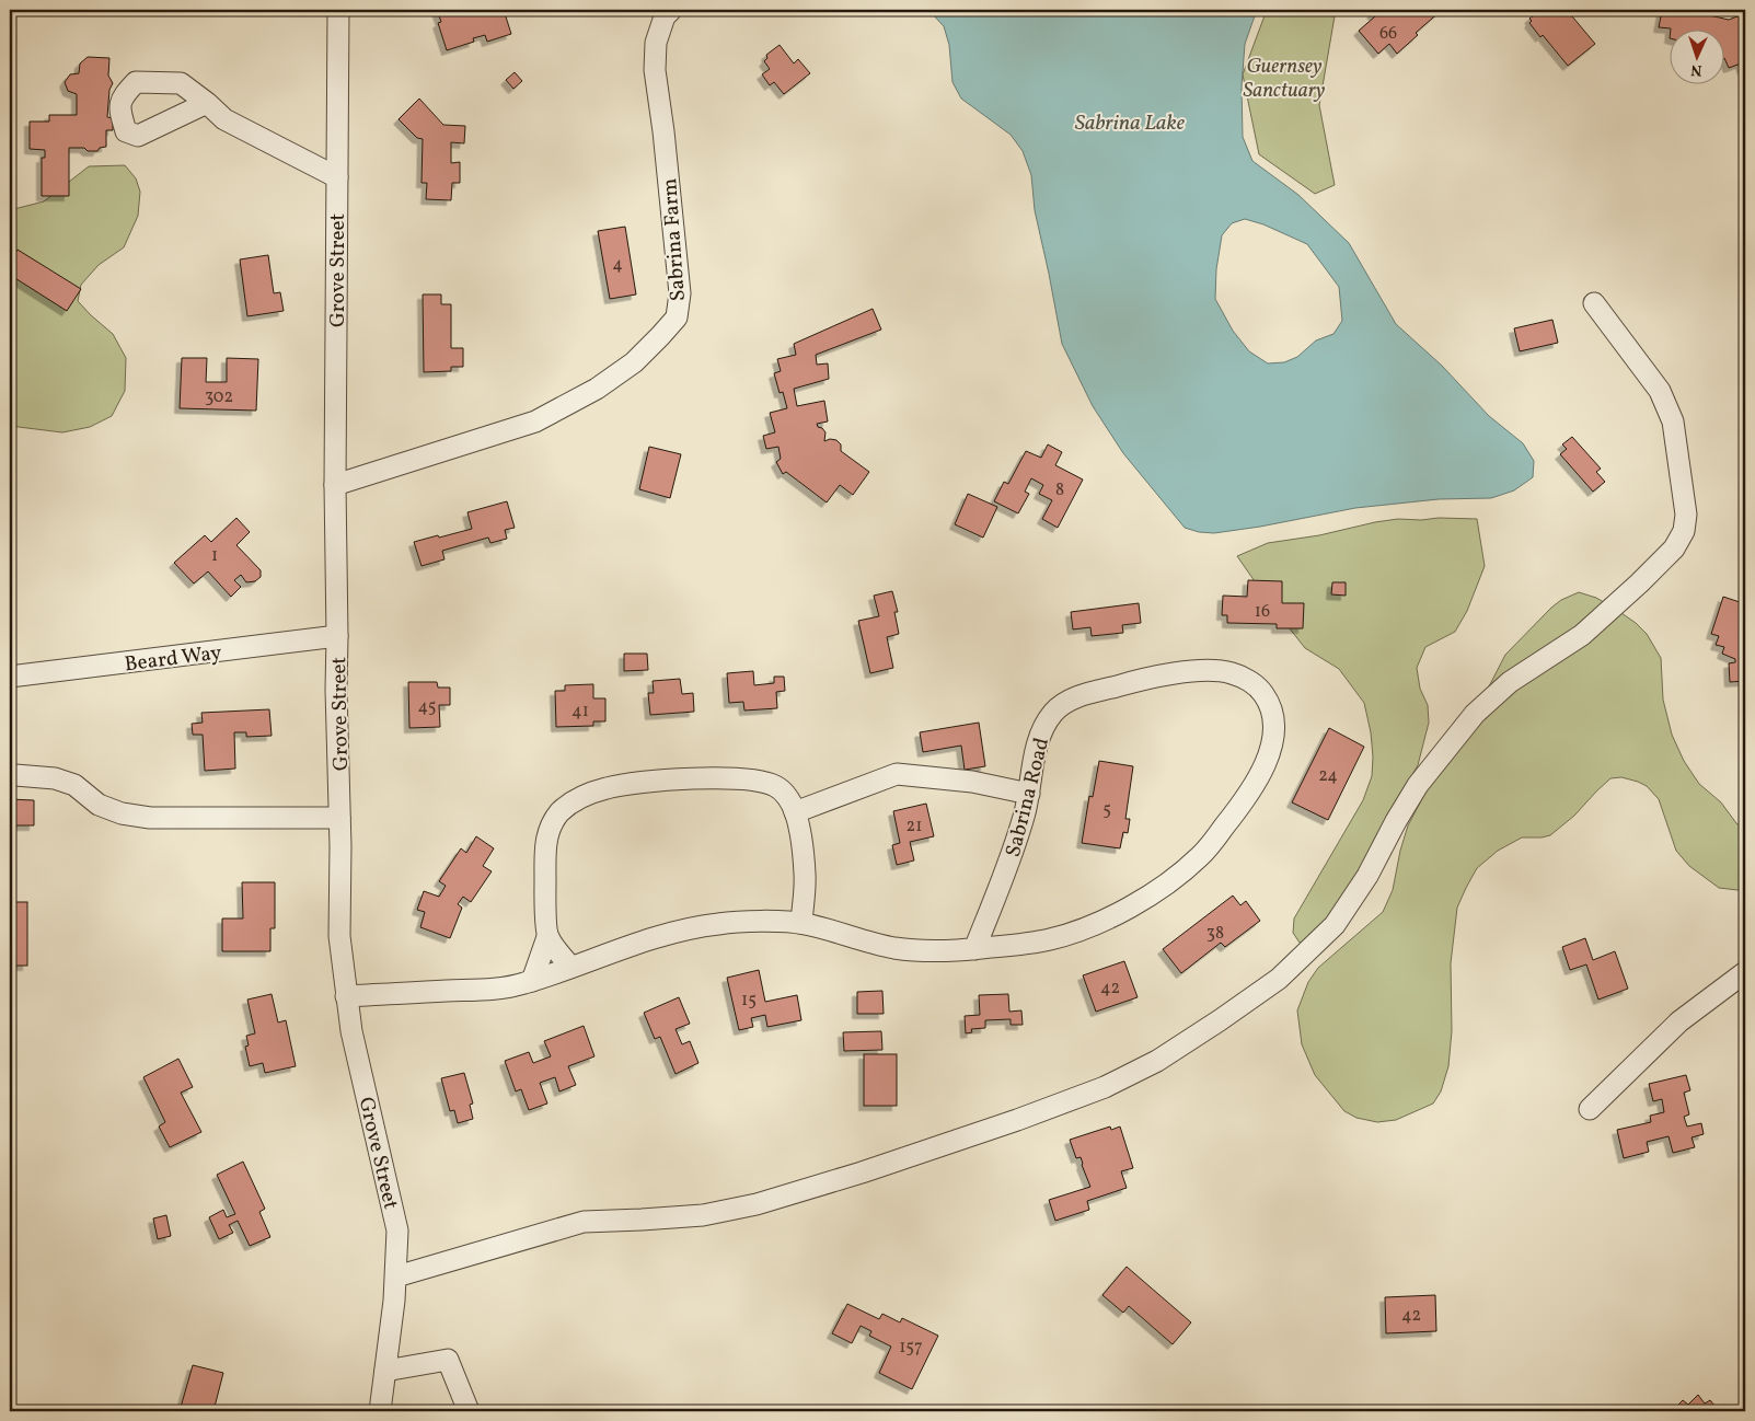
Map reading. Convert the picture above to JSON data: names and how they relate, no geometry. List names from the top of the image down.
{
  "streets": {
    "street": [
      "Sabrina Farm",
      "Grove Street",
      "Beard Way",
      "Sabrina Road"
    ]
  },
  "crossings": [
    ["Sabrina Farm", "Grove Street"],
    ["Grove Street", "Beard Way"],
    ["Grove Street", "Sabrina Road"]
  ],
  "water": ["Sabrina Lake"],
  "parks": ["Guernsey Sanctuary"],
  "house_numbers": [
    "66",
    "4",
    "302",
    "8",
    "1",
    "16",
    "45",
    "41",
    "24",
    "5",
    "21",
    "38",
    "42",
    "15",
    "42",
    "157"
  ],
  "north": "bottom"
}
